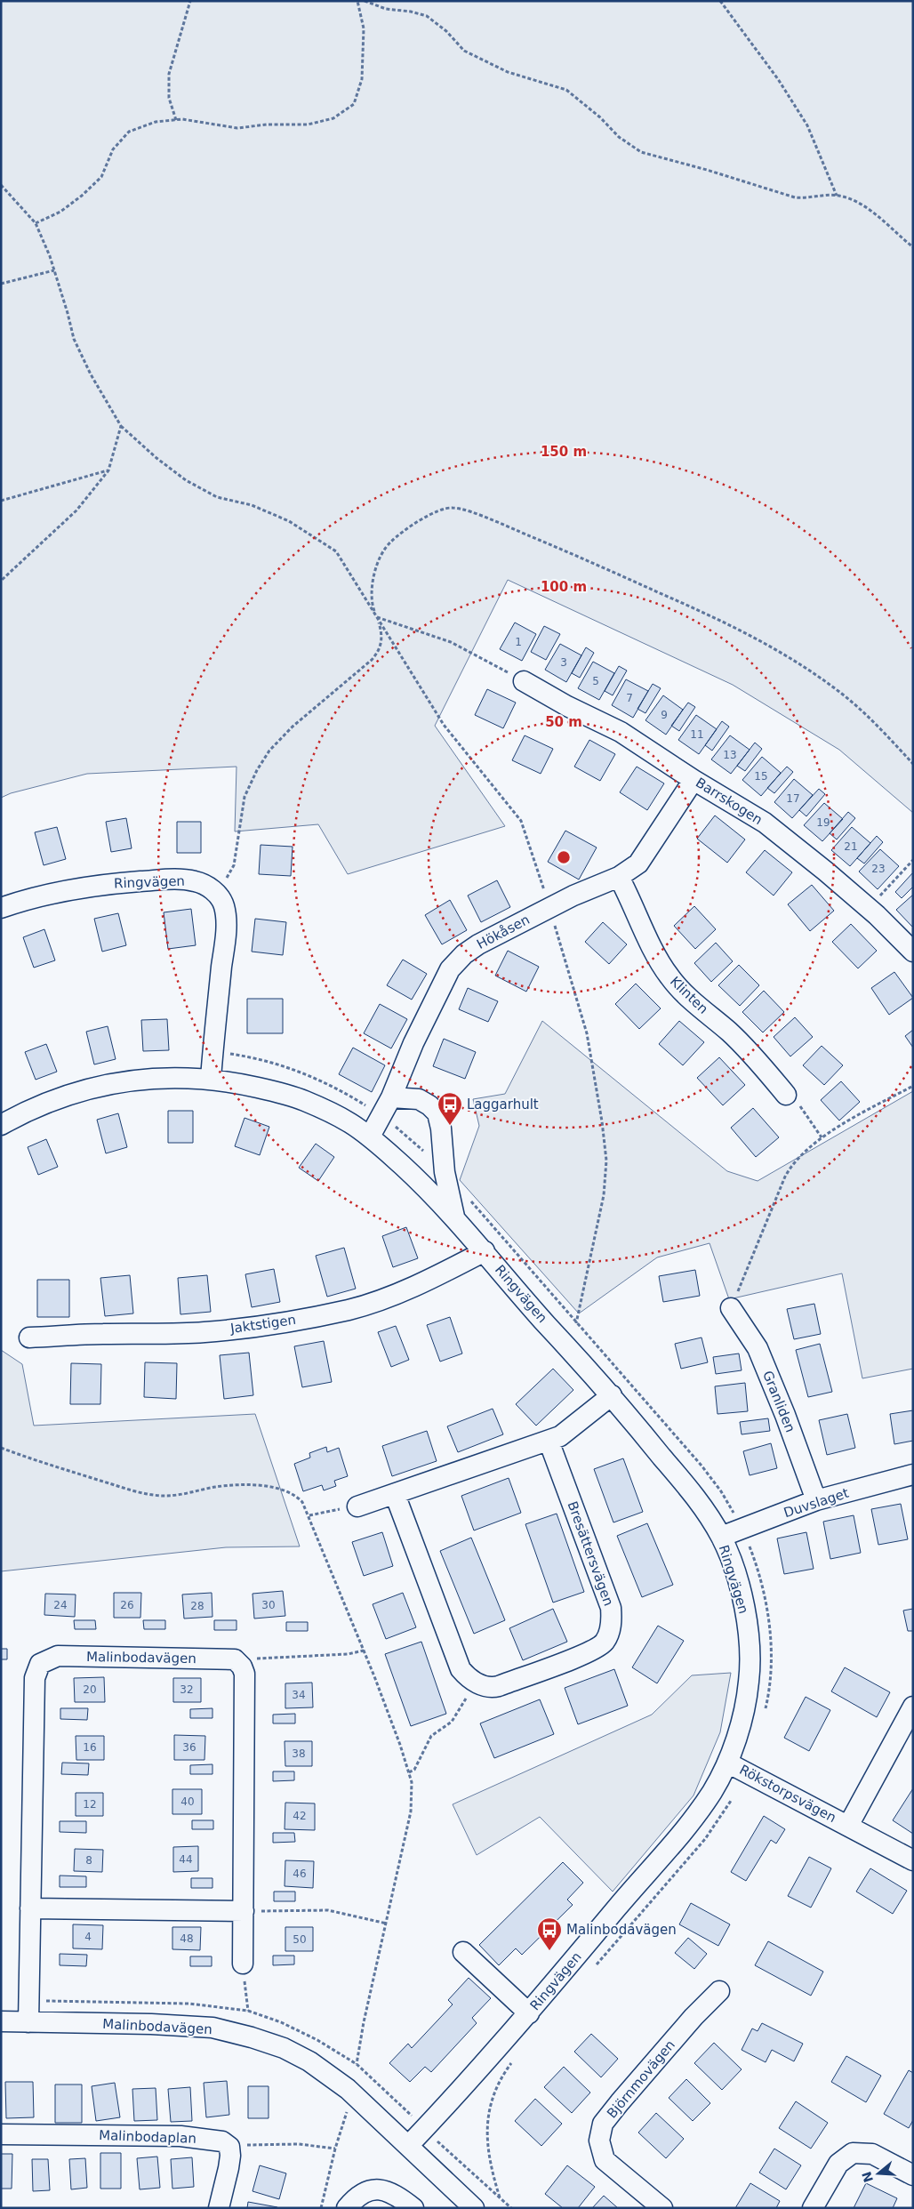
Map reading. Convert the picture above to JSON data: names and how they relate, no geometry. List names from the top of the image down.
{
  "streets": {
    "street": [
      "Barrskogen",
      "Ringvägen",
      "Hökåsen",
      "Klinten",
      "Jaktstigen",
      "Granliden",
      "Duvslaget",
      "Bresättersvägen",
      "Malinbodavägen",
      "Rökstorpsvägen",
      "Björnmovägen",
      "Malinbodaplan"
    ]
  },
  "crossings": [
    ["Barrskogen", "Hökåsen"],
    ["Ringvägen", "Hökåsen"],
    ["Ringvägen", "Jaktstigen"],
    ["Ringvägen", "Duvslaget"],
    ["Ringvägen", "Malinbodavägen"],
    ["Ringvägen", "Rökstorpsvägen"],
    ["Hökåsen", "Klinten"],
    ["Granliden", "Duvslaget"]
  ],
  "places": {
    "bus stop": ["Laggarhult", "Malinbodavägen"]
  },
  "house_numbers": [
    "1",
    "3",
    "5",
    "7",
    "9",
    "11",
    "13",
    "15",
    "17",
    "19",
    "21",
    "23",
    "24",
    "26",
    "30",
    "28",
    "20",
    "32",
    "34",
    "16",
    "36",
    "38",
    "40",
    "12",
    "42",
    "44",
    "8",
    "46",
    "4",
    "48",
    "50"
  ],
  "north": "left",
  "rings": ["150 m", "100 m", "50 m"]
}
